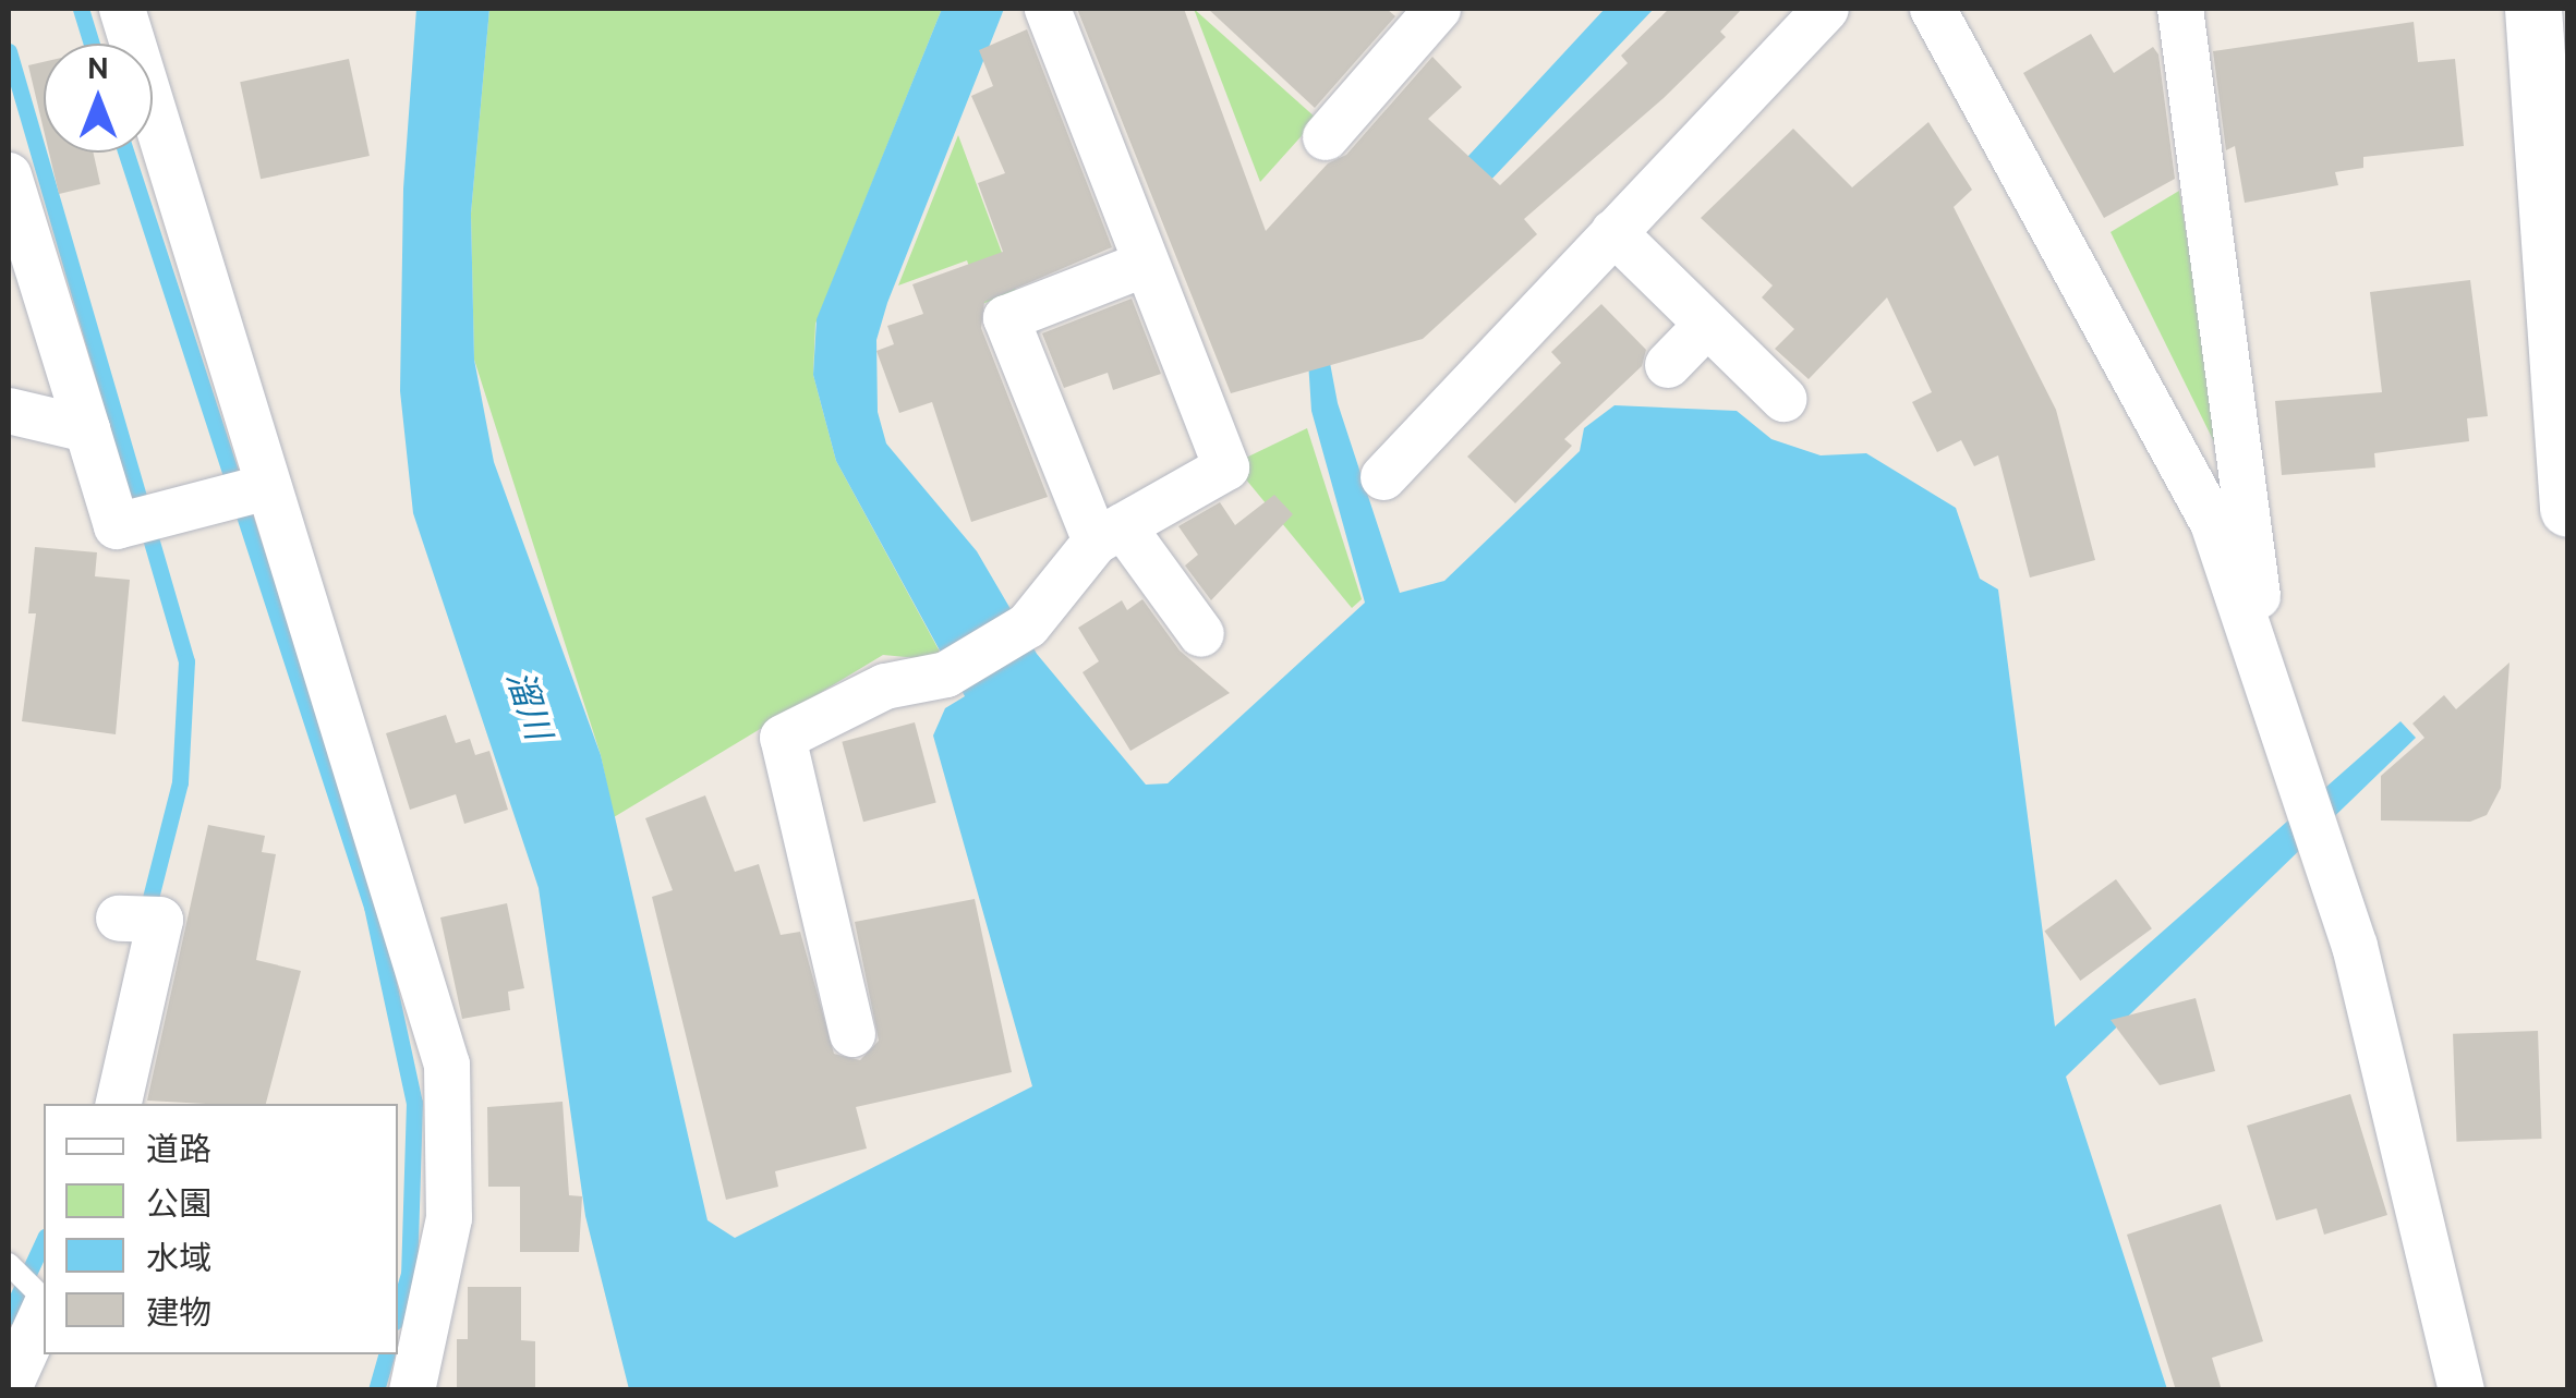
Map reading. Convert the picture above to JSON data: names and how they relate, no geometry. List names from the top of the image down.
{
  "water": ["溜川"],
  "legend": [
    "道路",
    "公園",
    "水域",
    "建物"
  ],
  "north": "top"
}
